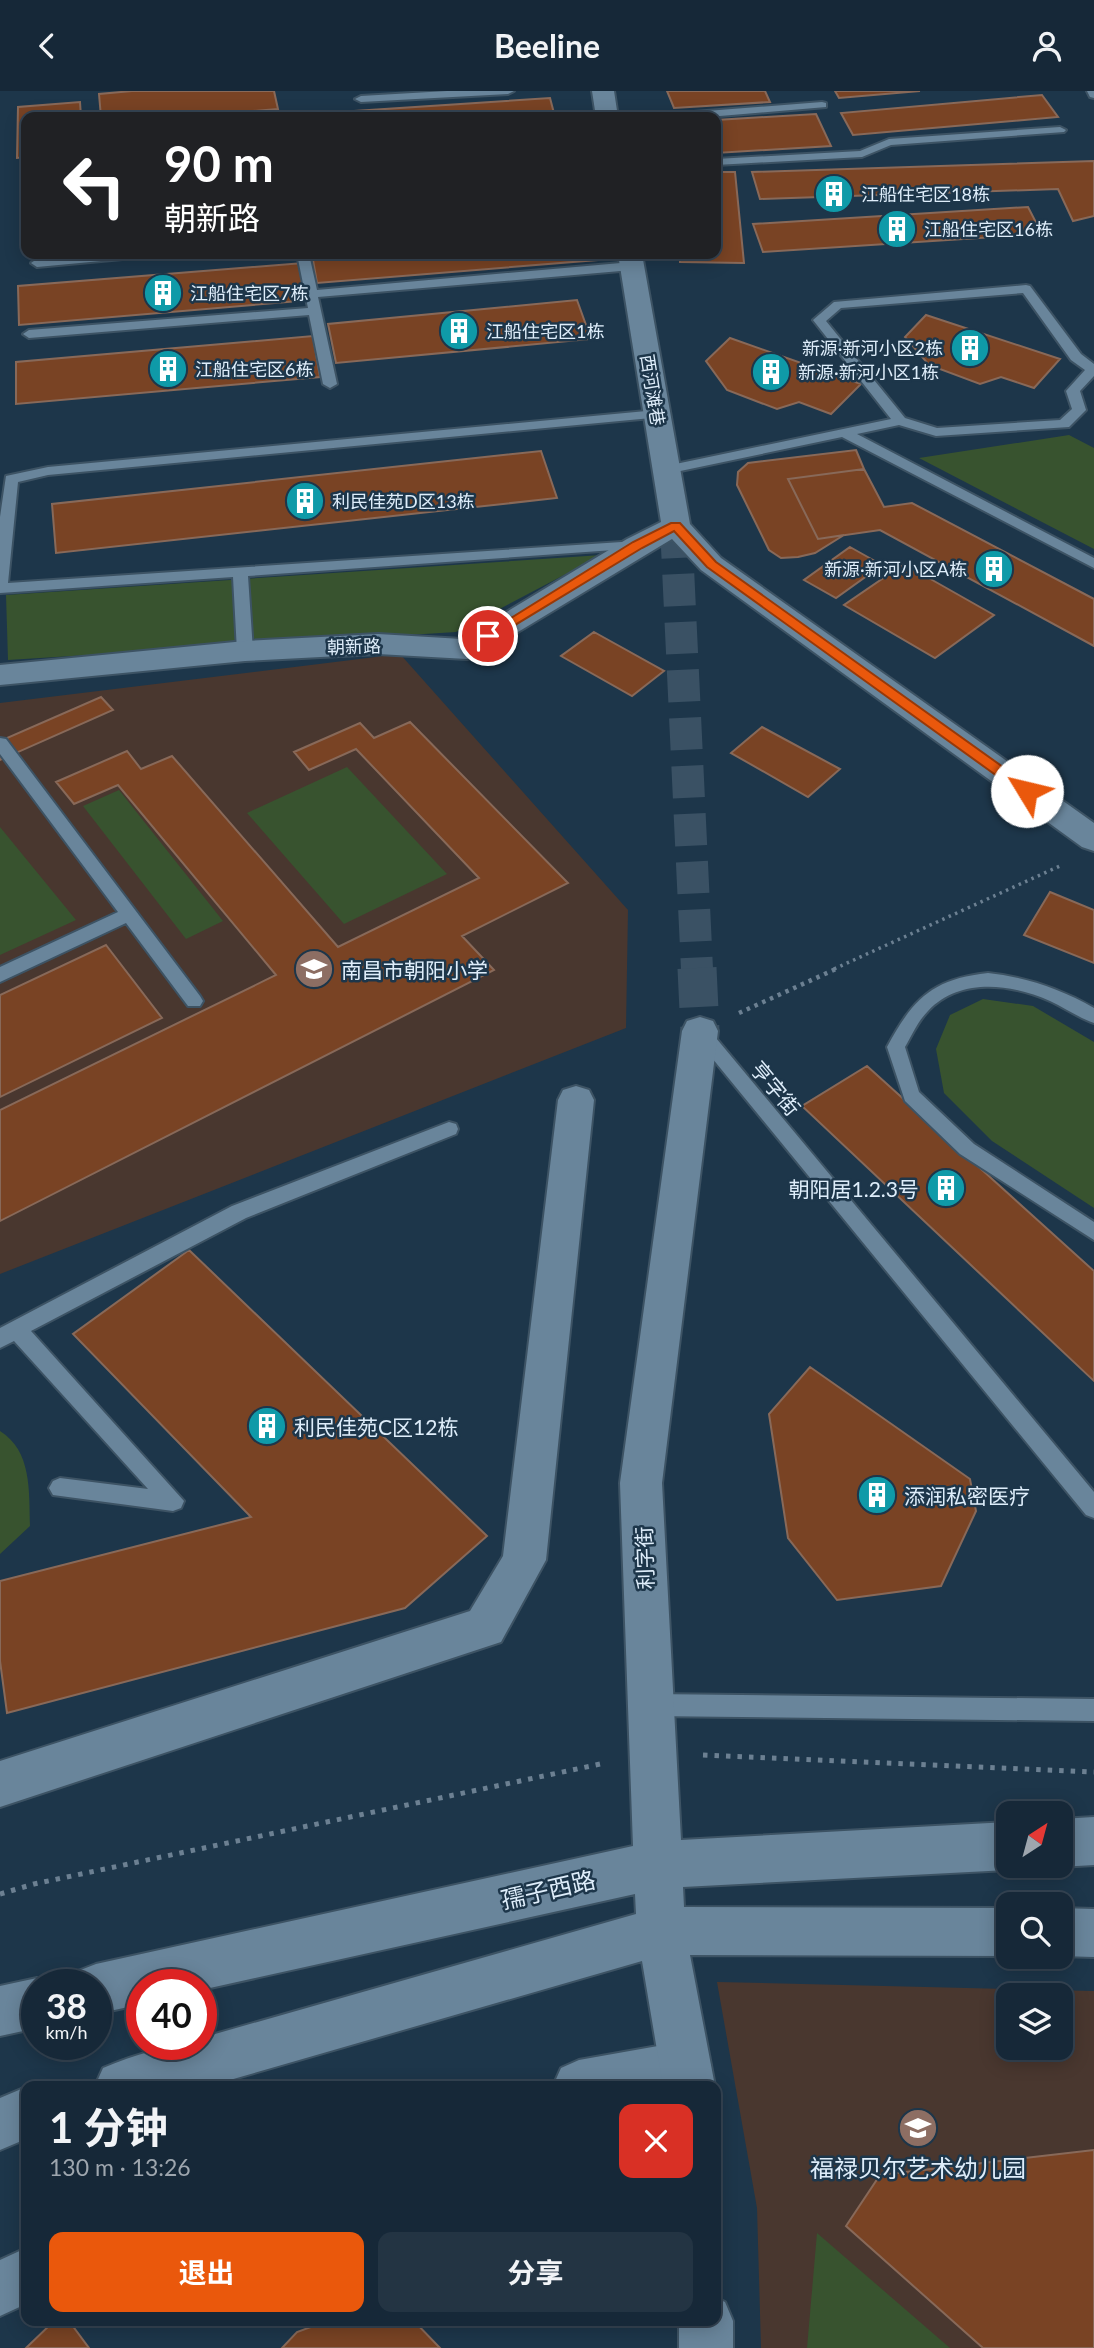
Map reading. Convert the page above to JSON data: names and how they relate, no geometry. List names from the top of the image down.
{
  "streets": {
    "street": [
      "西河滩巷",
      "朝新路",
      "利字街",
      "孺子西路"
    ],
    "lane": ["亨字街"]
  },
  "crossings": [
    ["西河滩巷", "朝新路"],
    ["亨字街", "利字街"],
    ["利字街", "孺子西路"]
  ],
  "places": {
    "building": [
      "江船住宅区18栋",
      "江船住宅区16栋",
      "江船住宅区7栋",
      "江船住宅区1栋",
      "新源·新河小区2栋",
      "江船住宅区6栋",
      "新源·新河小区1栋",
      "利民佳苑D区13栋",
      "新源·新河小区A栋",
      "朝阳居1.2.3号",
      "利民佳苑C区12栋",
      "添润私密医疗"
    ],
    "school or university": ["南昌市朝阳小学", "福禄贝尔艺术幼儿园"]
  },
  "north": "top right",
  "page": {
    "header": "Beeline",
    "turn": ["90 m", "朝新路"],
    "speed": "38 km/h",
    "limit": "40",
    "heading": ["1 分钟", "130 m · 13:26"],
    "buttons": ["退出", "分享"]
  }
}
